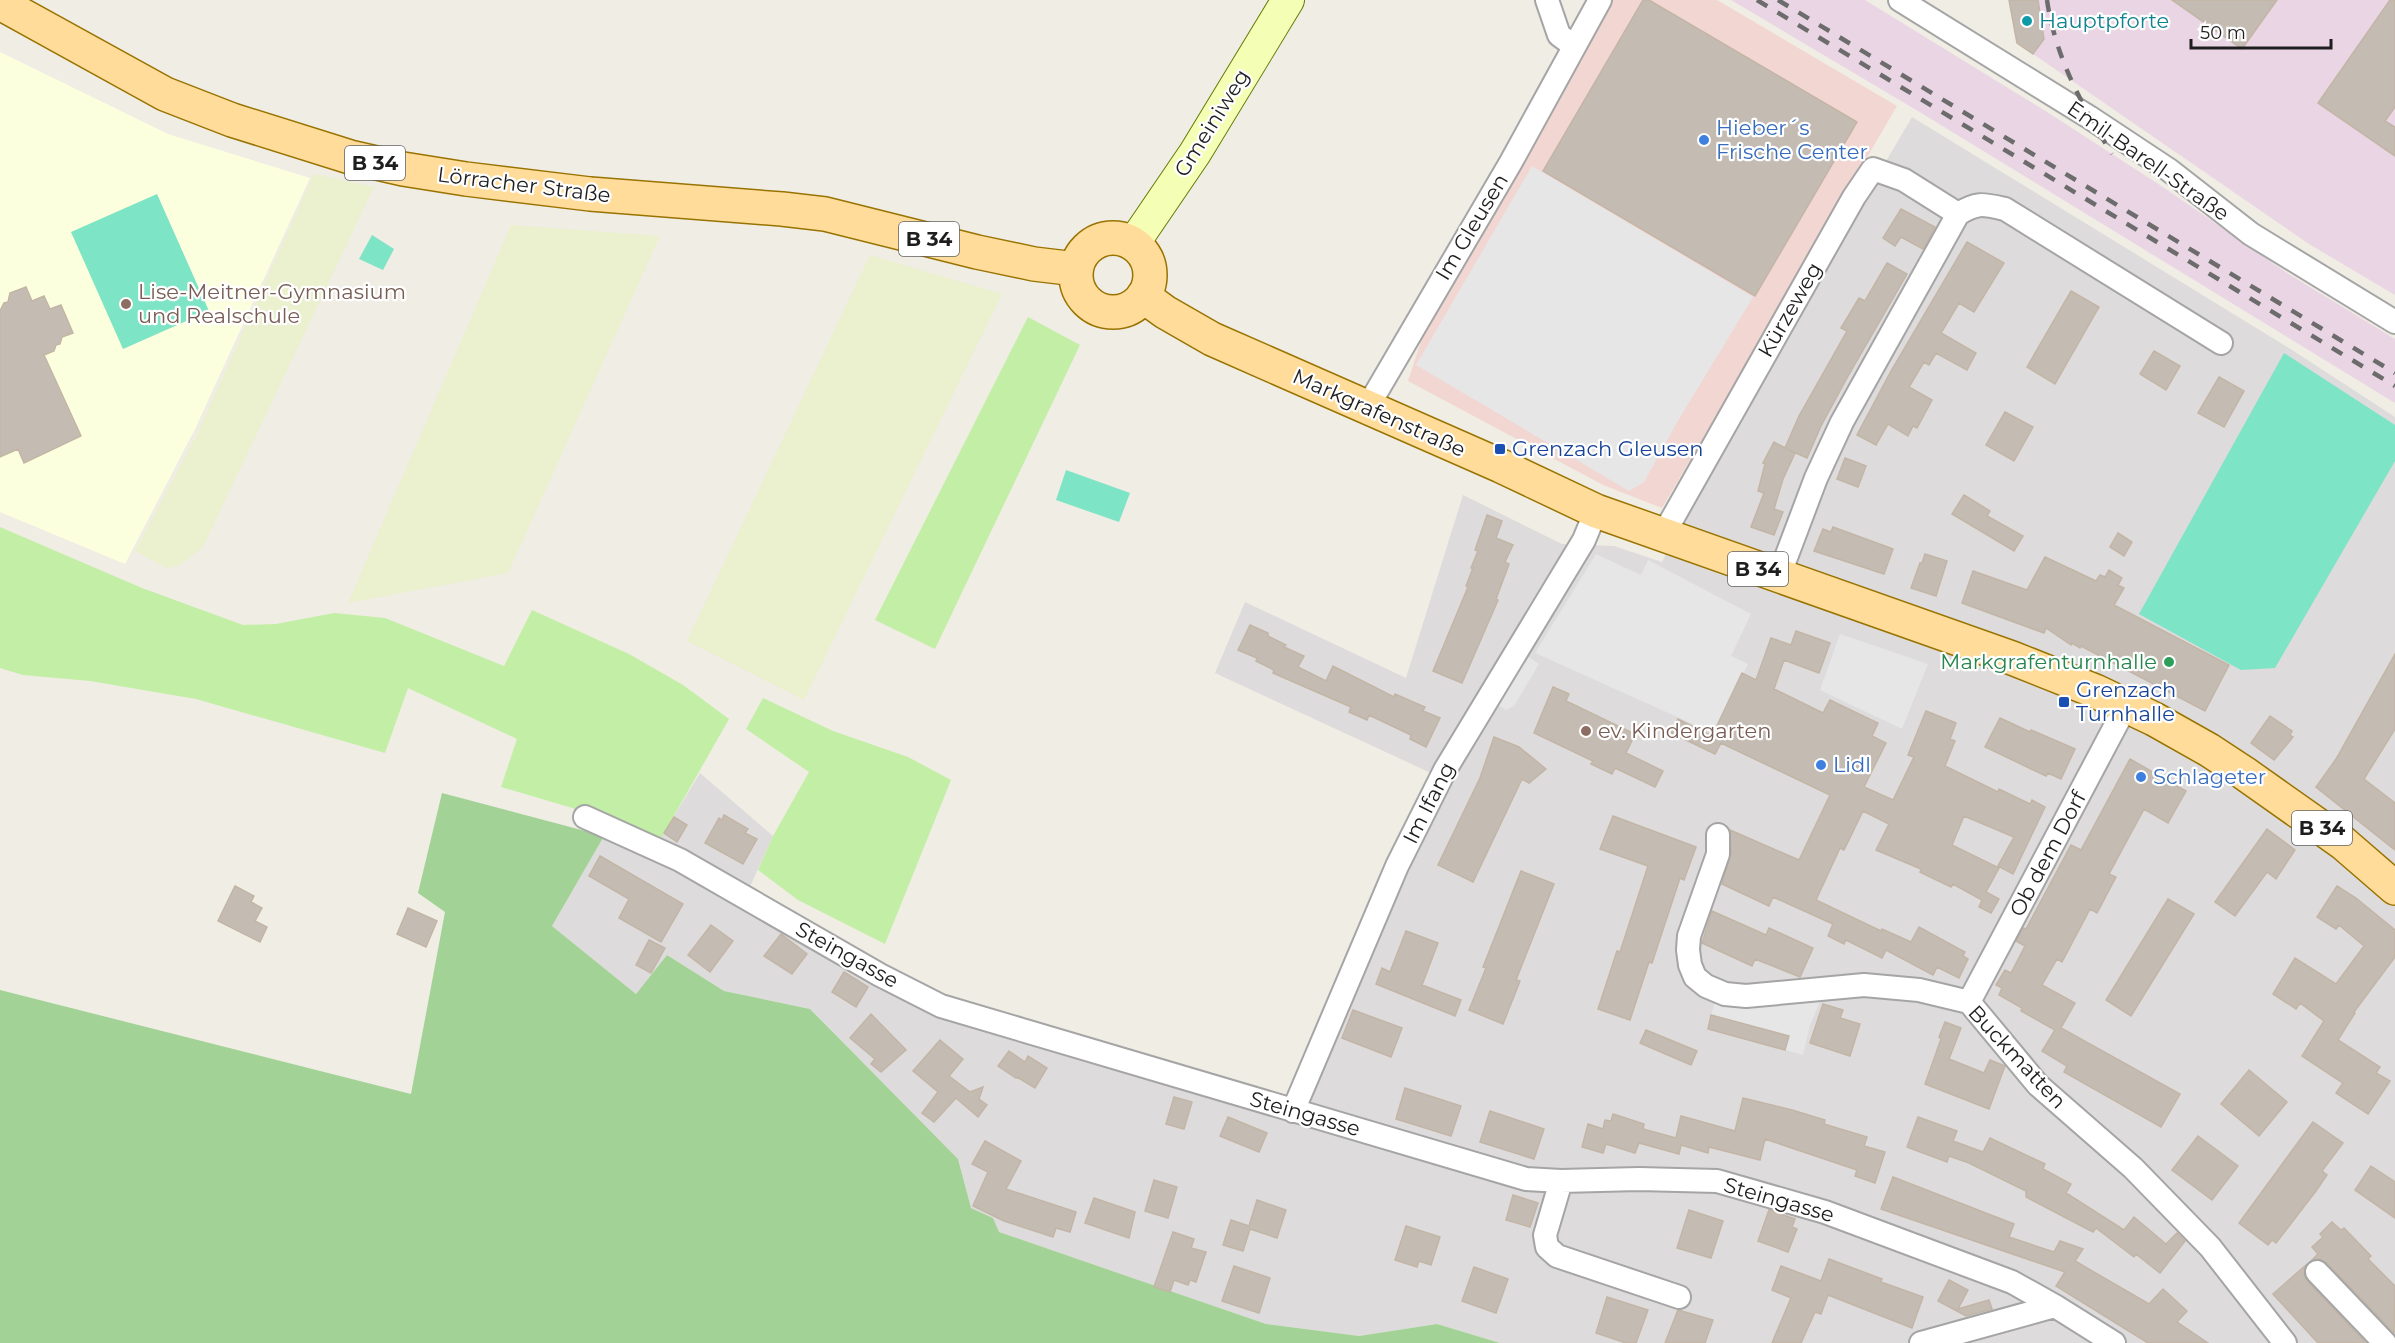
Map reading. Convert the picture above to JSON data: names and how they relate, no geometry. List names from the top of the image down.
{
  "streets": {
    "main road": ["B 34", "Lörracher Straße", "Markgrafenstraße"],
    "street": [
      "Gmeiniweg",
      "Emil-Barell-Straße",
      "Im Gleusen",
      "Kürzeweg",
      "Im Ifang",
      "Ob dem Dorf",
      "Steingasse",
      "Buckmatten"
    ]
  },
  "crossings": [
    ["Gmeiniweg", "Lörracher Straße"],
    ["Gmeiniweg", "Markgrafenstraße"],
    ["Lörracher Straße", "Markgrafenstraße"],
    ["Im Gleusen", "Markgrafenstraße"],
    ["Kürzeweg", "Markgrafenstraße"],
    ["Markgrafenstraße", "Im Ifang"],
    ["Markgrafenstraße", "Ob dem Dorf"],
    ["Im Ifang", "Steingasse"],
    ["Ob dem Dorf", "Buckmatten"]
  ],
  "places": {
    "other": [
      "Hauptpforte",
      "Hieber´s Frische Center",
      "Lise-Meitner-Gymnasium und Realschule",
      "Markgrafenturnhalle",
      "ev. Kindergarten",
      "Lidl",
      "Schlageter"
    ],
    "transit": ["Grenzach Gleusen", "Grenzach Turnhalle"]
  },
  "scale_bar": "50 m"
}
